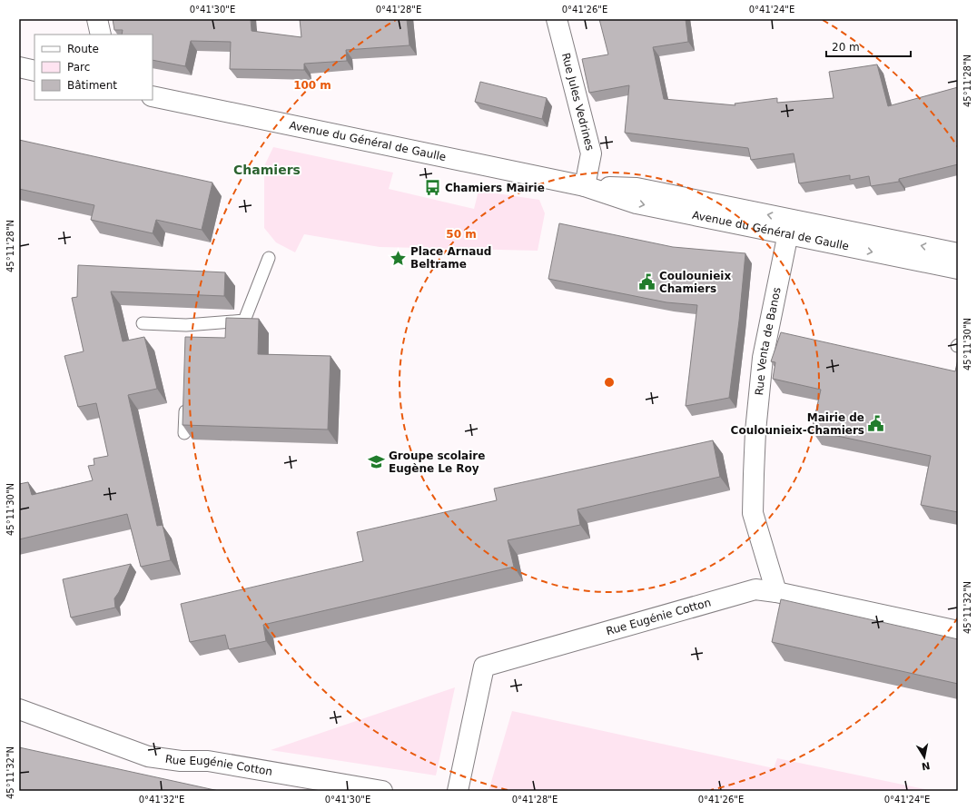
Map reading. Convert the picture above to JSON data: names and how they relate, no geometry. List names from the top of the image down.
{
  "streets": {
    "street": [
      "Rue Jules Vedrines",
      "Avenue du Général de Gaulle",
      "Rue Venta de Banos",
      "Rue Eugénie Cotton"
    ]
  },
  "crossings": [
    ["Rue Jules Vedrines", "Avenue du Général de Gaulle"],
    ["Avenue du Général de Gaulle", "Rue Venta de Banos"],
    ["Rue Venta de Banos", "Rue Eugénie Cotton"]
  ],
  "districts": ["Chamiers"],
  "places": {
    "bus stop": ["Chamiers Mairie"],
    "place": ["Place Arnaud Beltrame"],
    "public building": ["Coulounieix Chamiers", "Mairie de Coulounieix-Chamiers"],
    "school or university": ["Groupe scolaire Eugène Le Roy"]
  },
  "legend": ["Route", "Parc", "Bâtiment"],
  "scale_bar": "20 m",
  "north": "bottom",
  "coordinates": [
    "0°41'30\"E",
    "0°41'28\"E",
    "0°41'26\"E",
    "0°41'24\"E",
    "45°11'28\"N",
    "45°11'30\"N",
    "45°11'32\"N",
    "0°41'32\"E"
  ],
  "rings": ["100 m", "50 m"]
}
